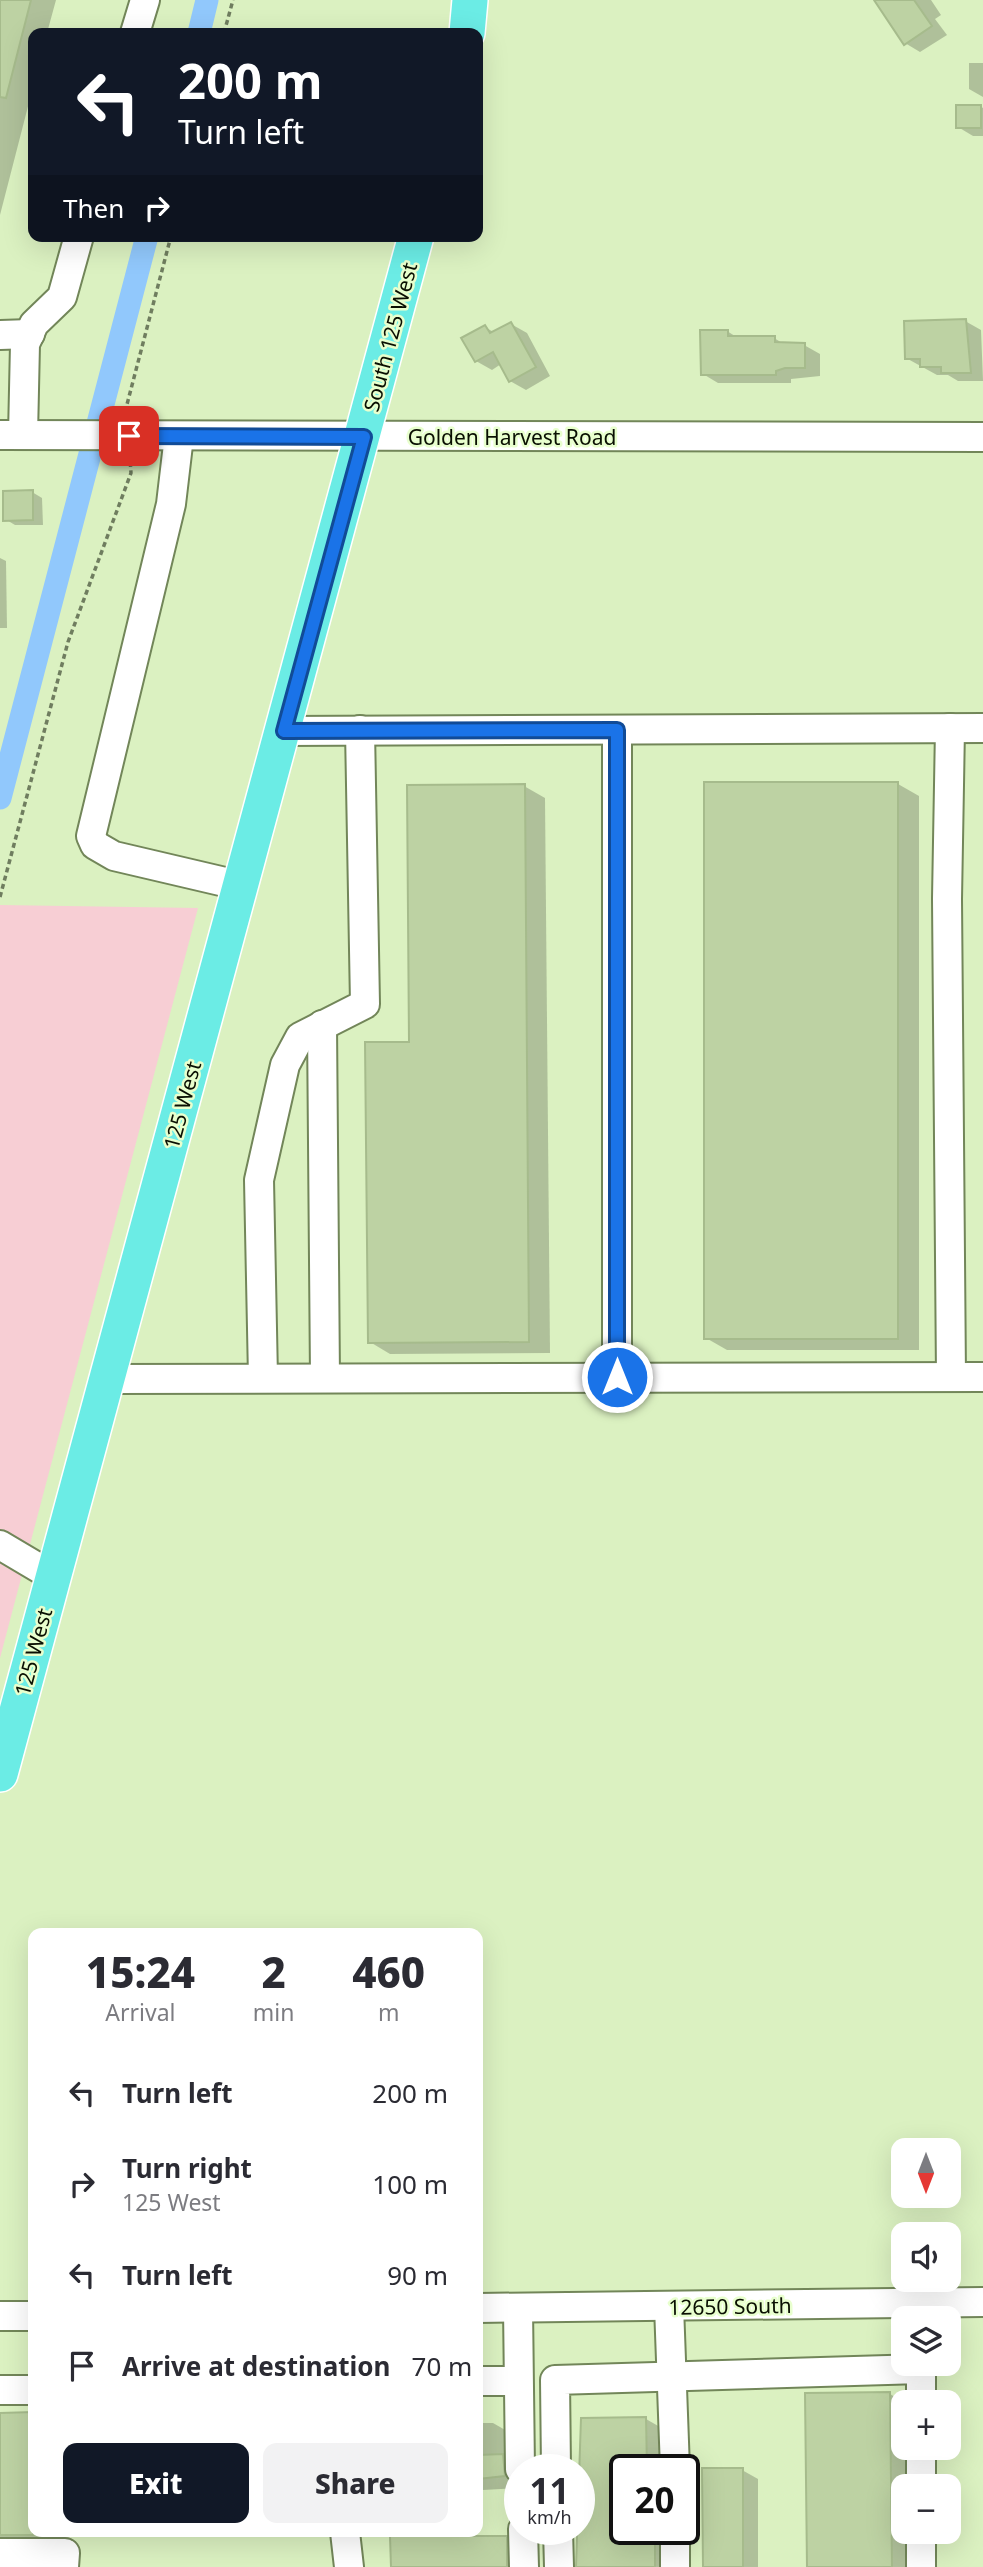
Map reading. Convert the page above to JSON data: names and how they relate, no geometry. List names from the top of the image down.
{
  "streets": {
    "main road": ["South 125 West", "125 West"],
    "street": ["Golden Harvest Road", "12650 South"]
  },
  "crossings": [
    ["South 125 West", "Golden Harvest Road"],
    ["South 125 West", "125 West"],
    ["Golden Harvest Road", "125 West"]
  ],
  "north": "bottom",
  "page": {
    "turn": ["200 m", "Turn left"],
    "then": "Then",
    "eta": [
      "15:24",
      "Arrival",
      "2",
      "min",
      "460",
      "m"
    ],
    "list": [
      {
        "name": "Turn left",
        "value": "200 m"
      },
      {
        "name": "Turn right",
        "note": "125 West",
        "value": "100 m"
      },
      {
        "name": "Turn left",
        "value": "90 m"
      },
      {
        "name": "Arrive at destination",
        "value": "70 m"
      }
    ],
    "map_buttons": ["+", "−"],
    "buttons": ["Exit", "Share"],
    "speed": "11 km/h",
    "limit": "20"
  }
}
